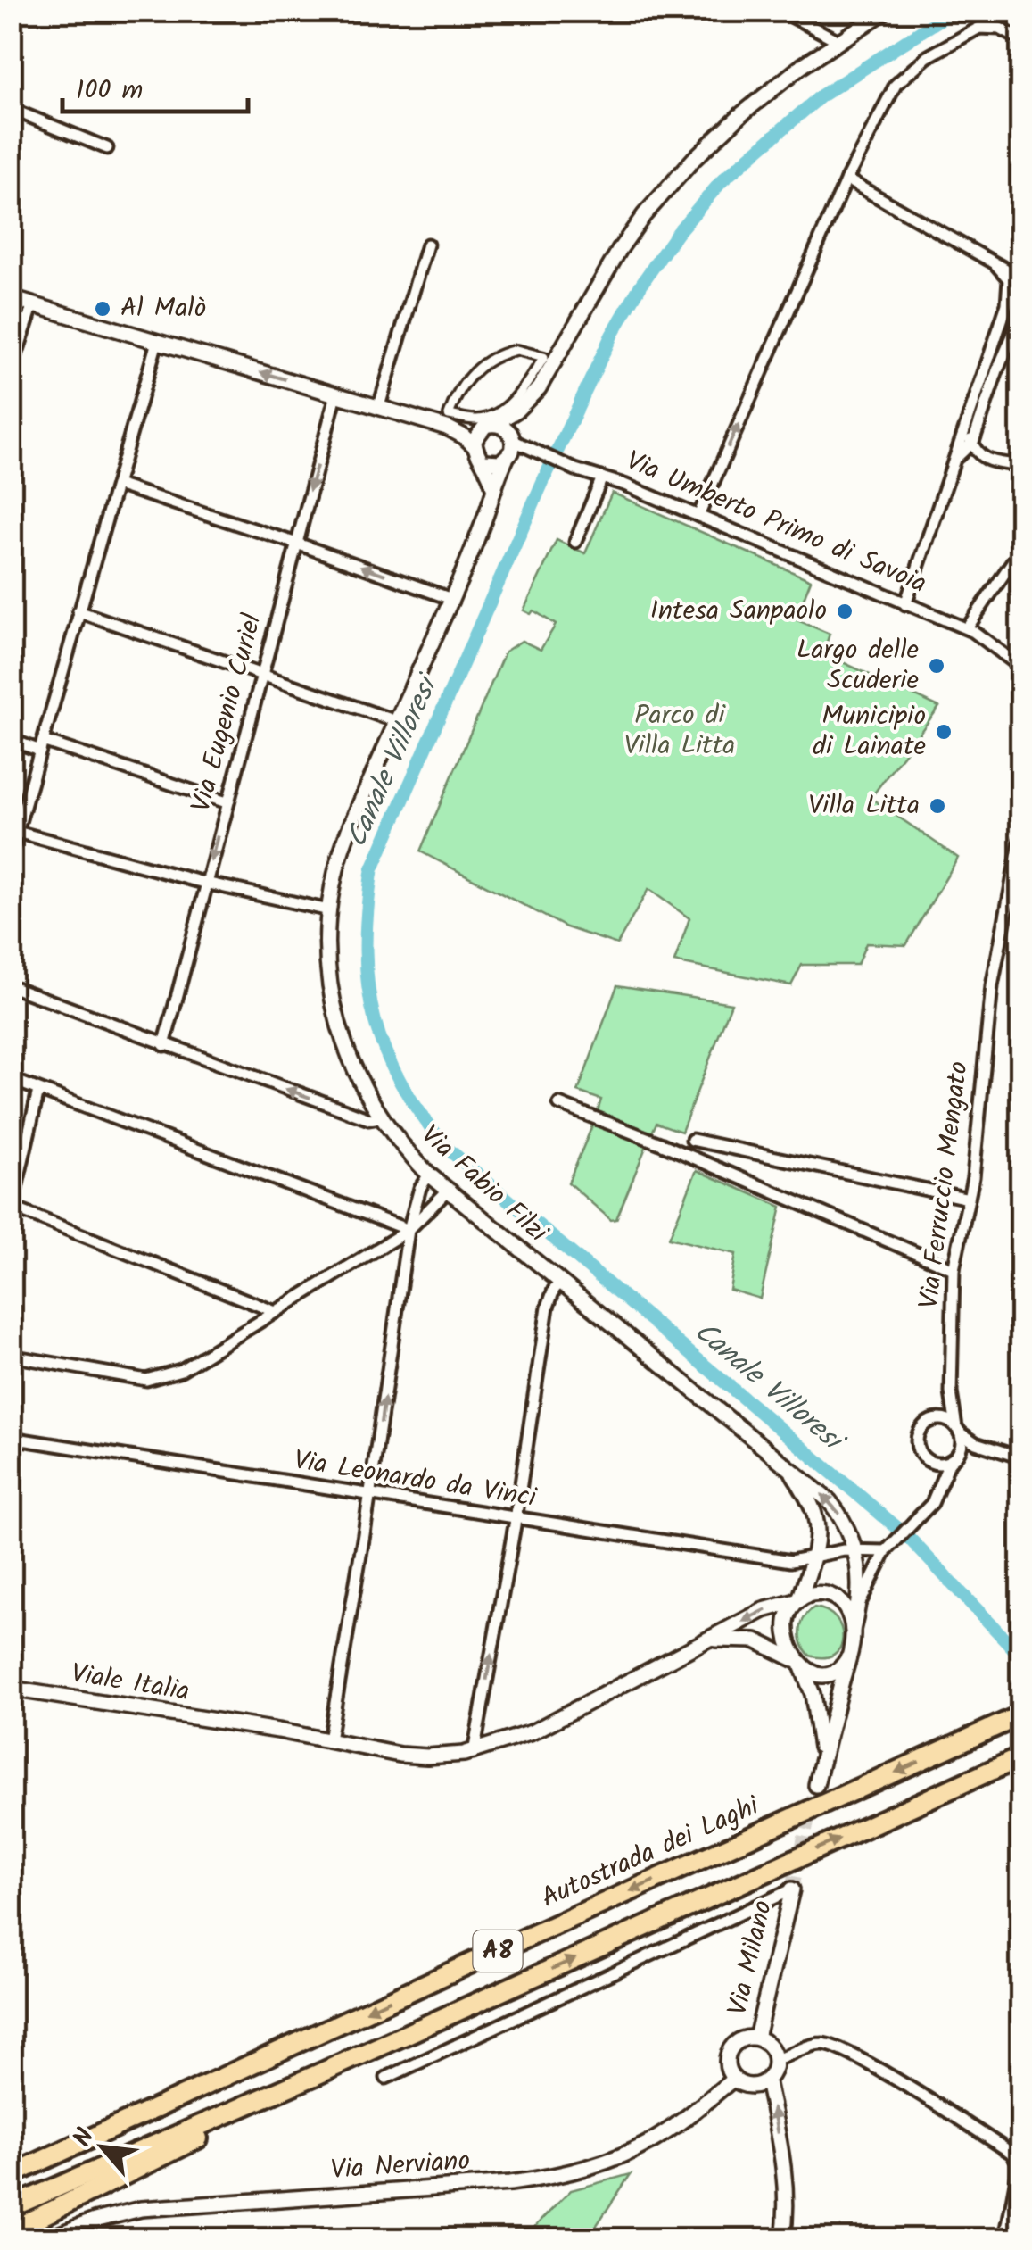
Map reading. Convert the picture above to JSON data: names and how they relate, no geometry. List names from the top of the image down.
{
  "streets": {
    "highway": ["Autostrada dei Laghi", "A8"],
    "street": [
      "Via Umberto Primo di Savoia",
      "Via Eugenio Curiel",
      "Via Fabio Filzi",
      "Via Ferruccio Mengato",
      "Via Leonardo da Vinci",
      "Viale Italia",
      "Via Milano",
      "Via Nerviano"
    ]
  },
  "crossings": [
    ["Via Umberto Primo di Savoia", "Via Fabio Filzi"],
    ["Via Fabio Filzi", "Via Leonardo da Vinci"],
    ["Via Fabio Filzi", "Viale Italia"],
    ["Via Milano", "Via Nerviano"]
  ],
  "one_way": ["Via Eugenio Curiel"],
  "water": ["Canale Villoresi"],
  "parks": ["Parco di Villa Litta"],
  "places": [
    "Al Malò",
    "Intesa Sanpaolo",
    "Largo delle Scuderie",
    "Municipio di Lainate",
    "Villa Litta"
  ],
  "scale_bar": "100 m",
  "north": "top left"
}
